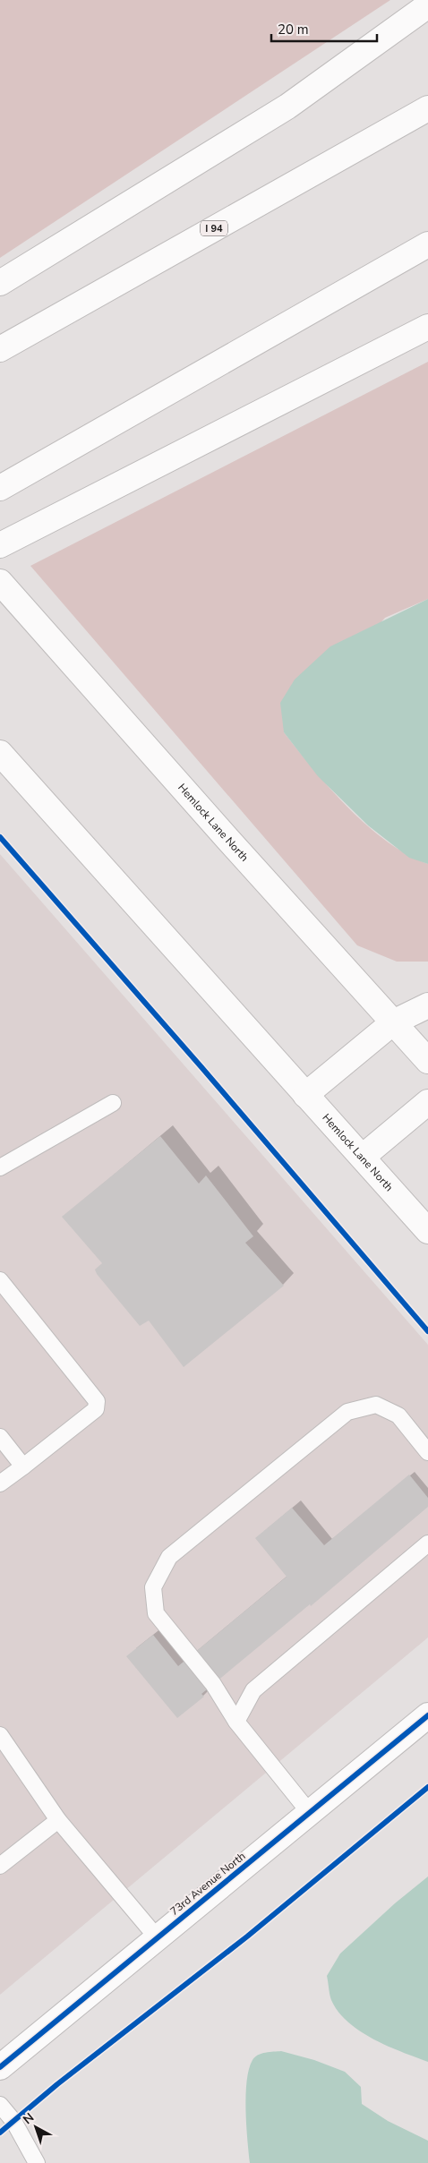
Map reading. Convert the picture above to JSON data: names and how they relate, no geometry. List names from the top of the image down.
{
  "streets": {
    "main road": ["I 94", "Hemlock Lane North", "73rd Avenue North"]
  },
  "scale_bar": "20 m",
  "north": "top left"
}
